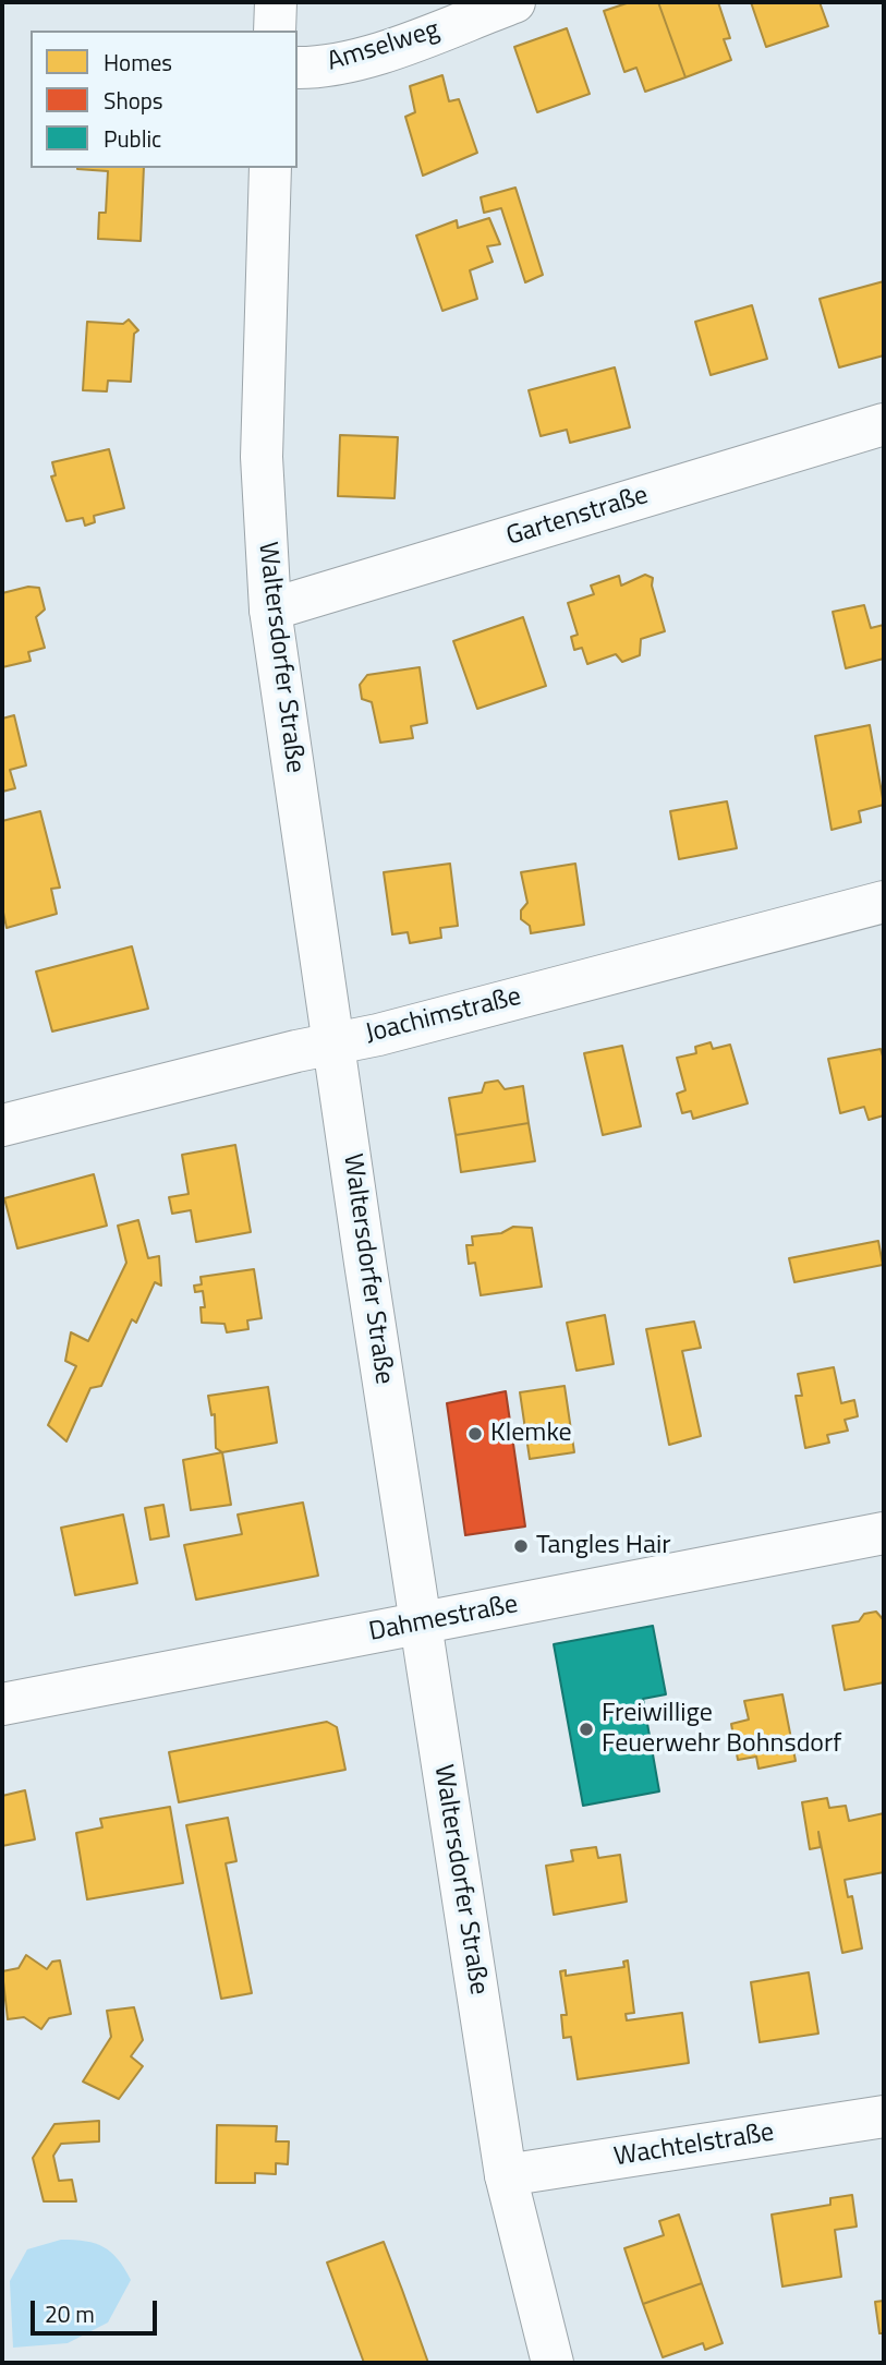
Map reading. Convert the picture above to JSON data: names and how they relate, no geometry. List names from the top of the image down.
{
  "streets": {
    "street": [
      "Amselweg",
      "Gartenstraße",
      "Waltersdorfer Straße",
      "Joachimstraße",
      "Dahmestraße",
      "Wachtelstraße"
    ]
  },
  "crossings": [
    ["Gartenstraße", "Waltersdorfer Straße"],
    ["Waltersdorfer Straße", "Joachimstraße"],
    ["Waltersdorfer Straße", "Dahmestraße"],
    ["Waltersdorfer Straße", "Wachtelstraße"]
  ],
  "places": ["Klemke", "Tangles Hair", "Freiwillige Feuerwehr Bohnsdorf"],
  "legend": ["Homes", "Shops", "Public"],
  "scale_bar": "20 m"
}
